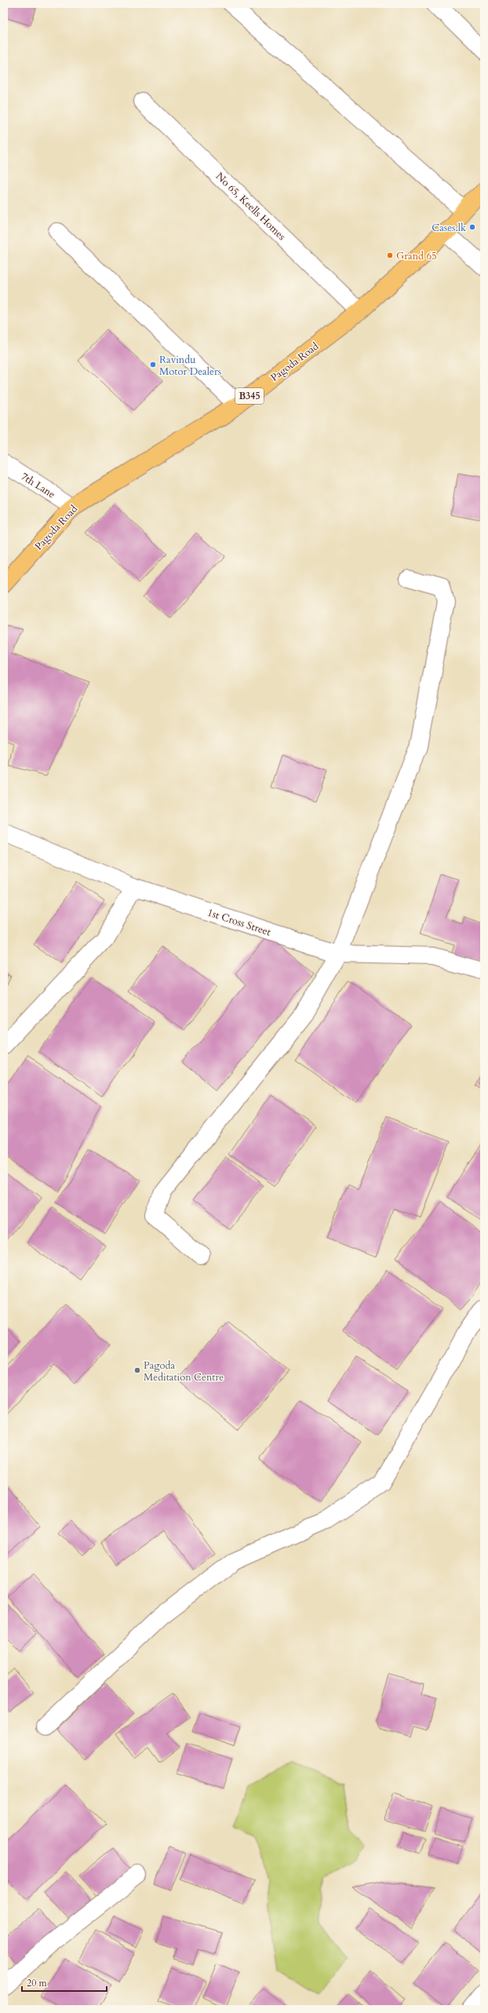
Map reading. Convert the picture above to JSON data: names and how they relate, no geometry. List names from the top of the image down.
{
  "streets": {
    "main road": ["Pagoda Road", "B345"],
    "street": ["No 65, Keells Homes", "7th Lane", "1st Cross Street"]
  },
  "crossings": [
    ["No 65, Keells Homes", "Pagoda Road"],
    ["Pagoda Road", "7th Lane"]
  ],
  "places": [
    "Cases.lk",
    "Grand 65",
    "Ravindu Motor Dealers",
    "Pagoda Meditation Centre"
  ],
  "scale_bar": "20 m"
}
